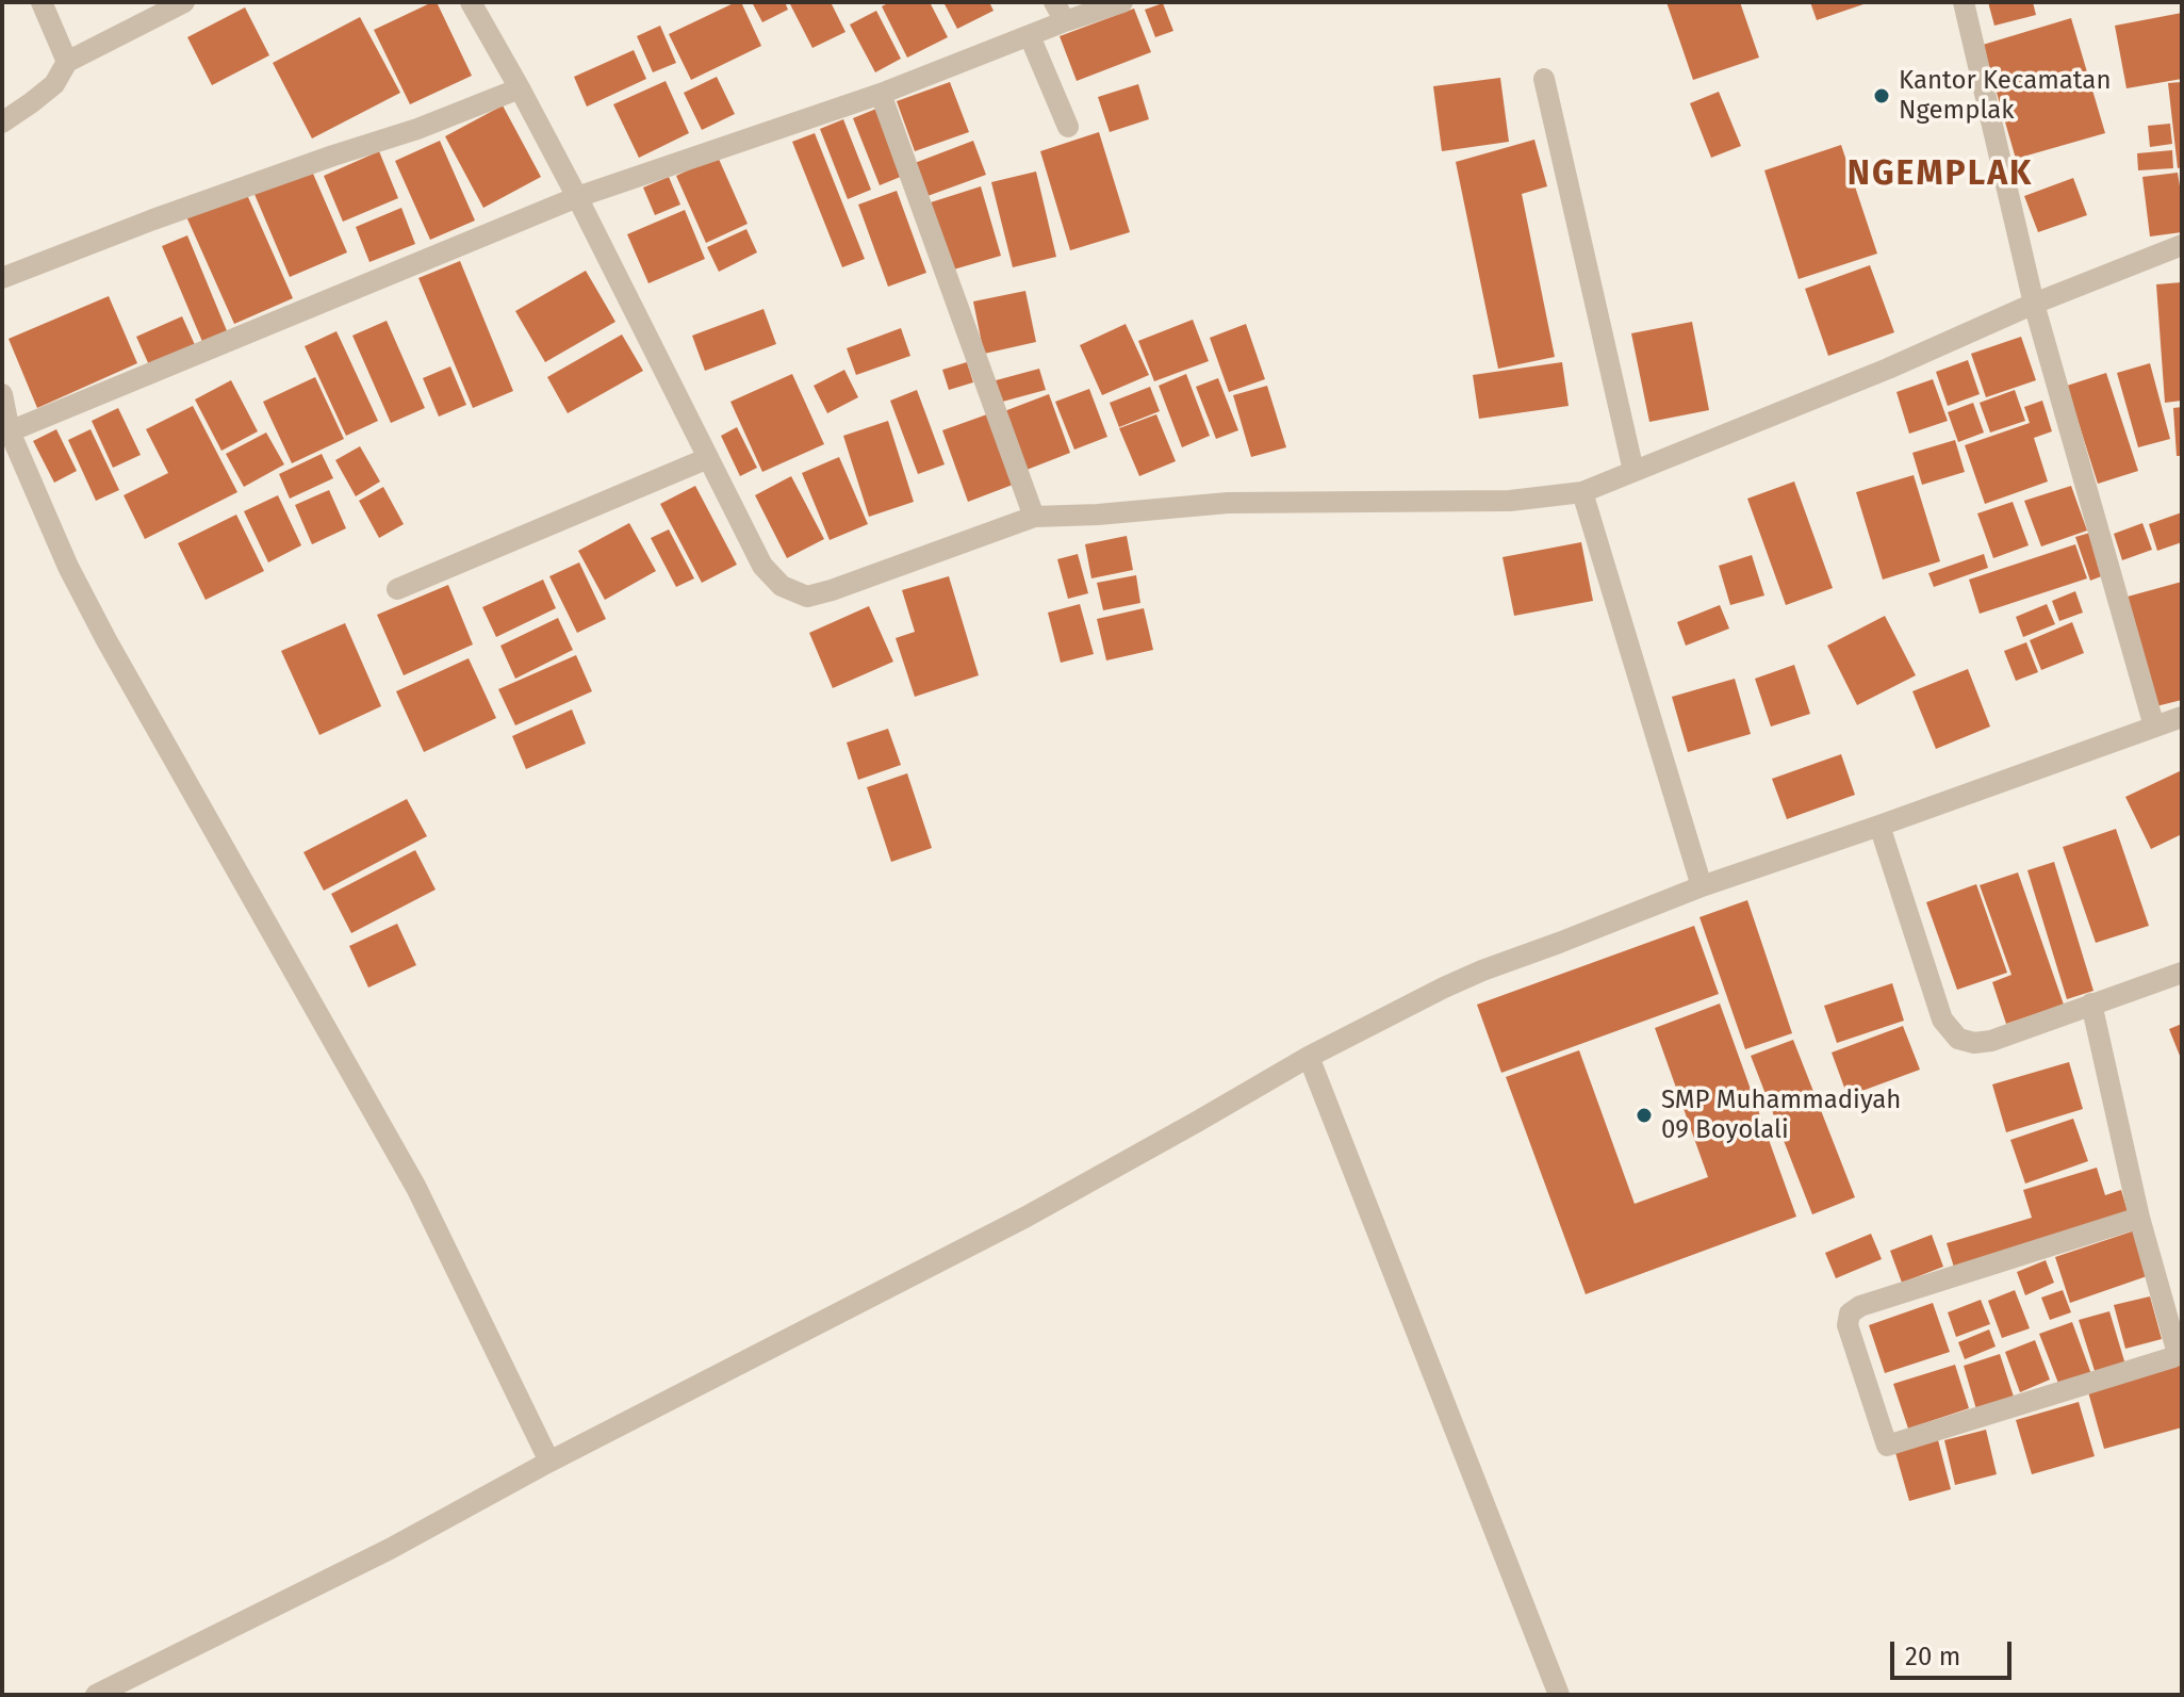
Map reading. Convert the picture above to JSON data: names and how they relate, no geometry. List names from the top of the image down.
{
  "districts": ["NGEMPLAK"],
  "places": ["Kantor Kecamatan Ngemplak", "SMP Muhammadiyah 09 Boyolali"],
  "scale_bar": "20 m"
}
